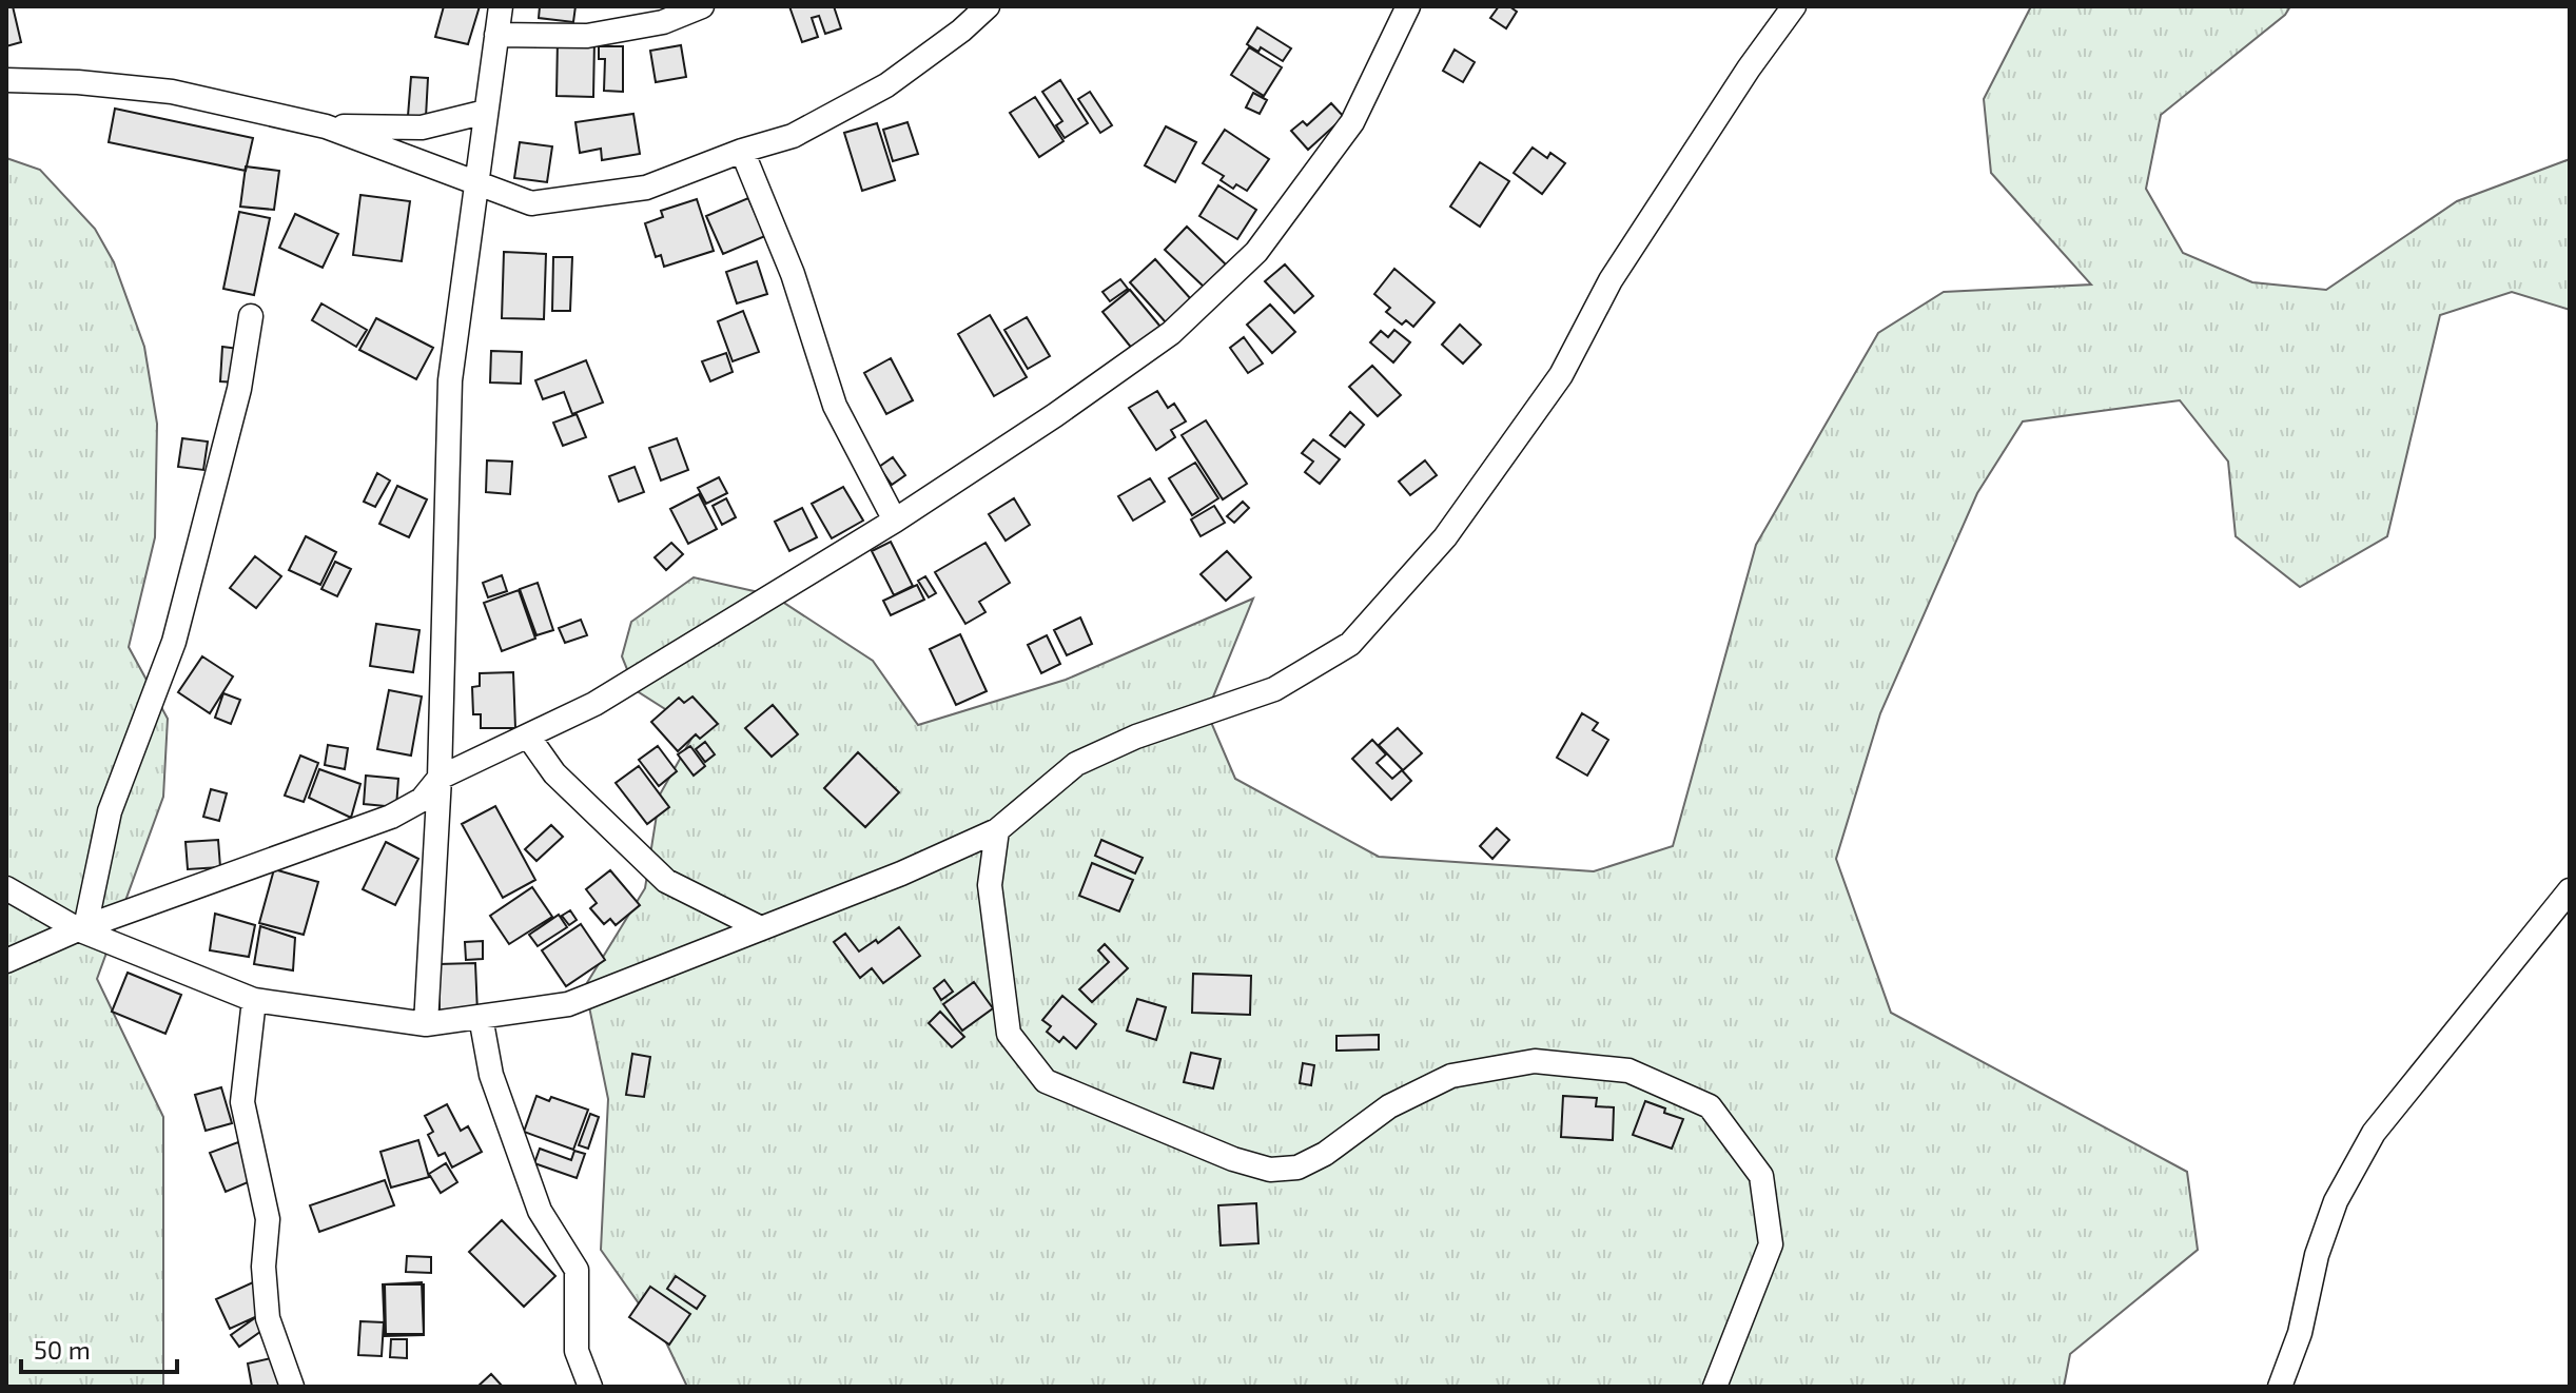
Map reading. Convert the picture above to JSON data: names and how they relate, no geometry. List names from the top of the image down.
{
  "scale_bar": "50 m"
}
